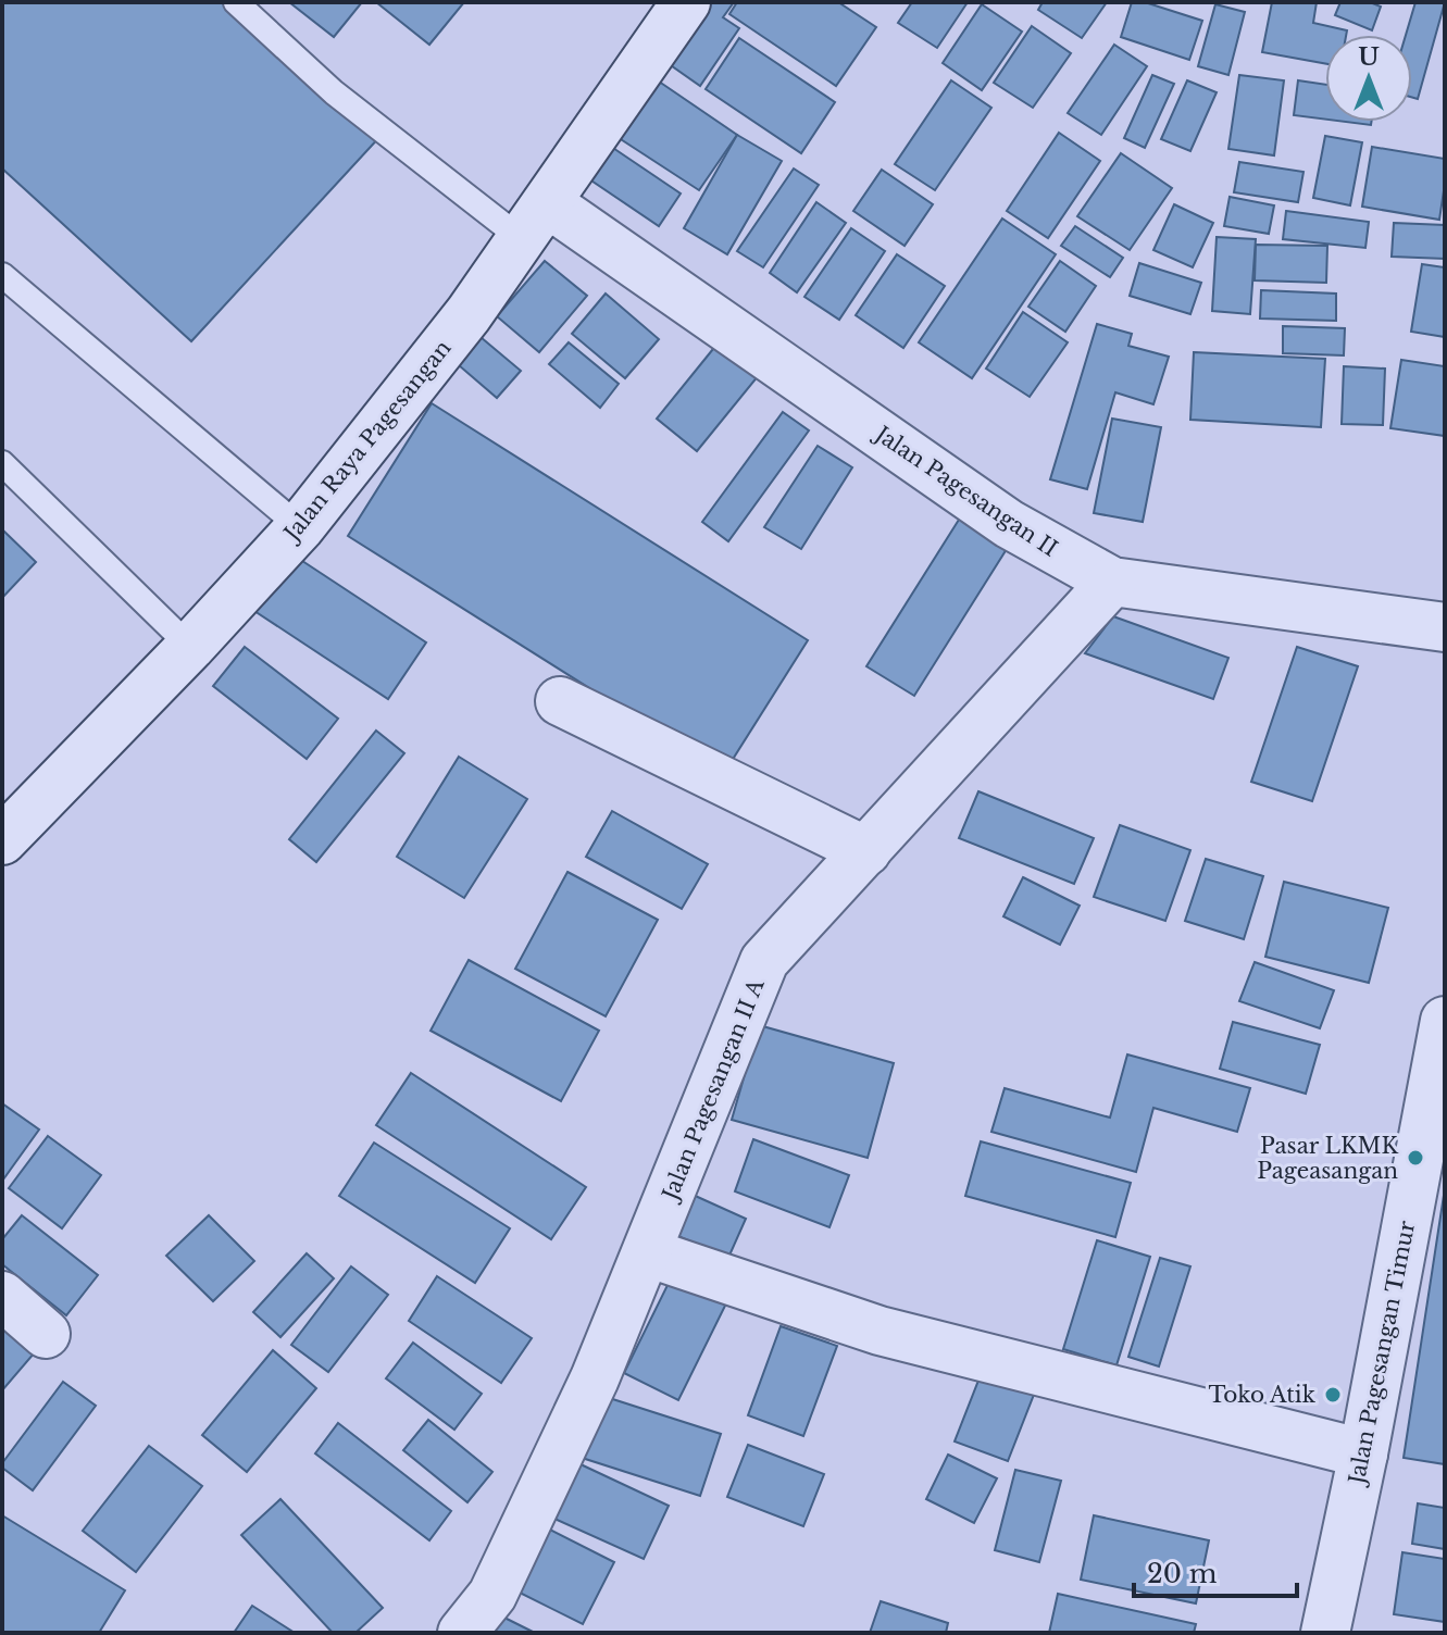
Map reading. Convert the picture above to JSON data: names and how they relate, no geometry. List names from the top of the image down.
{
  "streets": {
    "street": [
      "Jalan Raya Pagesangan",
      "Jalan Pagesangan II",
      "Jalan Pagesangan II A",
      "Jalan Pagesangan Timur"
    ]
  },
  "crossings": [
    ["Jalan Raya Pagesangan", "Jalan Pagesangan II"],
    ["Jalan Pagesangan II", "Jalan Pagesangan II A"]
  ],
  "places": ["Pasar LKMK Pageasangan", "Toko Atik"],
  "scale_bar": "20 m",
  "north": "top"
}
